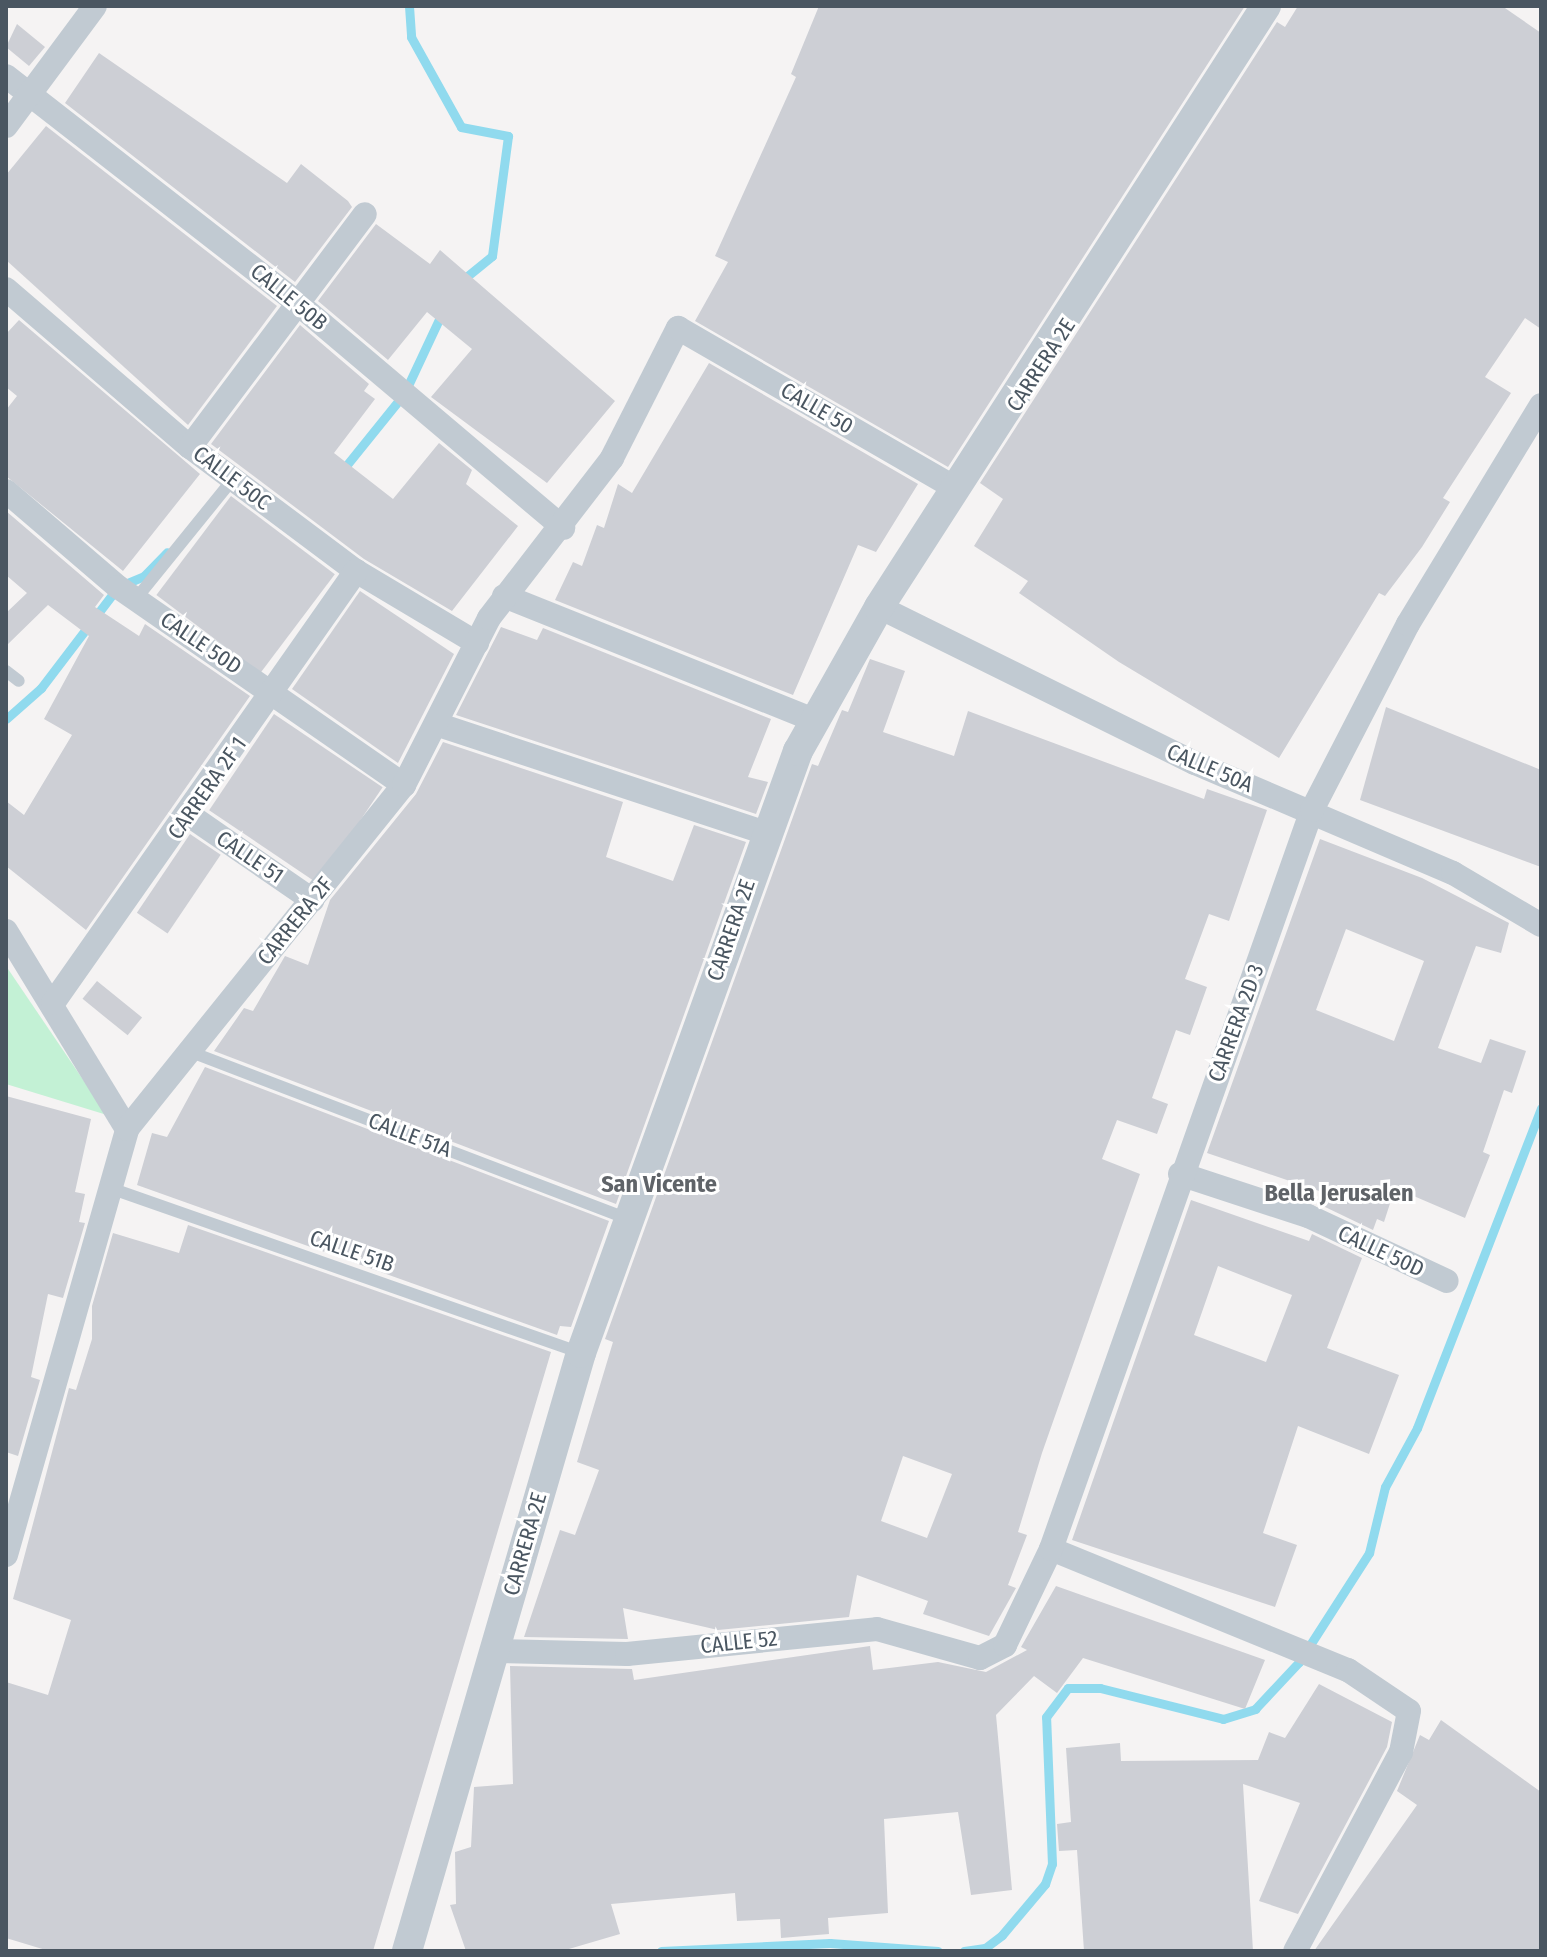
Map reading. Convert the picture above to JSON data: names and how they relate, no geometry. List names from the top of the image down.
{
  "streets": {
    "street": [
      "CALLE 50B",
      "CARRERA 2E",
      "CALLE 50",
      "CALLE 50C",
      "CALLE 50D",
      "CALLE 50A",
      "CARRERA 2F 1",
      "CALLE 51",
      "CARRERA 2F",
      "CARRERA 2D 3",
      "CALLE 52"
    ],
    "lane": ["CALLE 51A", "CALLE 51B"]
  },
  "crossings": [
    ["CALLE 50B", "CARRERA 2F"],
    ["CARRERA 2E", "CALLE 50"],
    ["CARRERA 2E", "CALLE 50A"],
    ["CARRERA 2E", "CALLE 51A"],
    ["CARRERA 2E", "CALLE 51B"],
    ["CARRERA 2E", "CALLE 52"],
    ["CALLE 50", "CARRERA 2F"],
    ["CALLE 50C", "CARRERA 2F 1"],
    ["CALLE 50C", "CARRERA 2F"],
    ["CALLE 50D", "CARRERA 2F 1"],
    ["CALLE 50D", "CARRERA 2F"],
    ["CALLE 50D", "CARRERA 2D 3"],
    ["CALLE 50A", "CARRERA 2D 3"],
    ["CARRERA 2F 1", "CALLE 51"],
    ["CALLE 51", "CARRERA 2F"],
    ["CARRERA 2F", "CALLE 51A"],
    ["CARRERA 2F", "CALLE 51B"],
    ["CARRERA 2D 3", "CALLE 52"]
  ],
  "districts": ["San Vicente", "Bella Jerusalen"]
}
